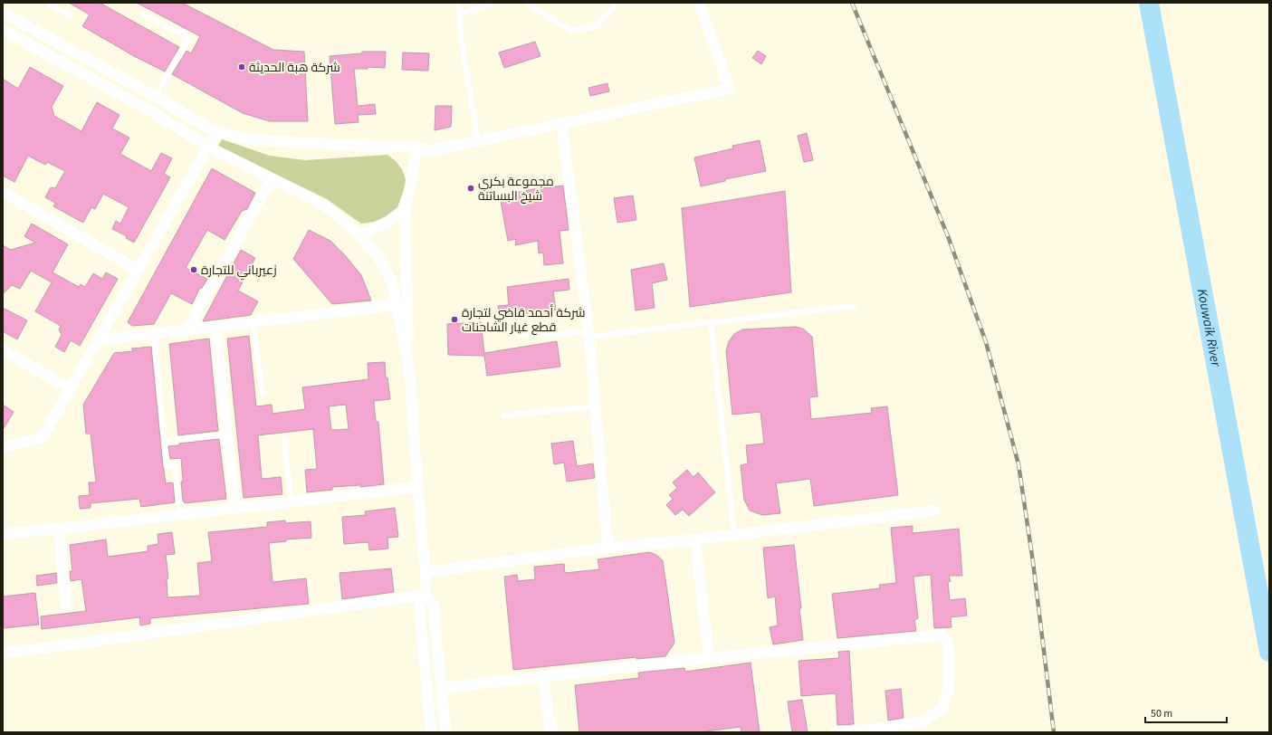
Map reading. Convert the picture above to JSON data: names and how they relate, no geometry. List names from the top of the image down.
{
  "water": ["Kouwaik River"],
  "places": [
    "شركة هبة الحديثة",
    "مجموعة بكري شيخ البساتنة",
    "زعيرباني للتجارة",
    "شركة أحمد قاضي لتجارة قطع غيار الشاحنات"
  ],
  "scale_bar": "50 m"
}
